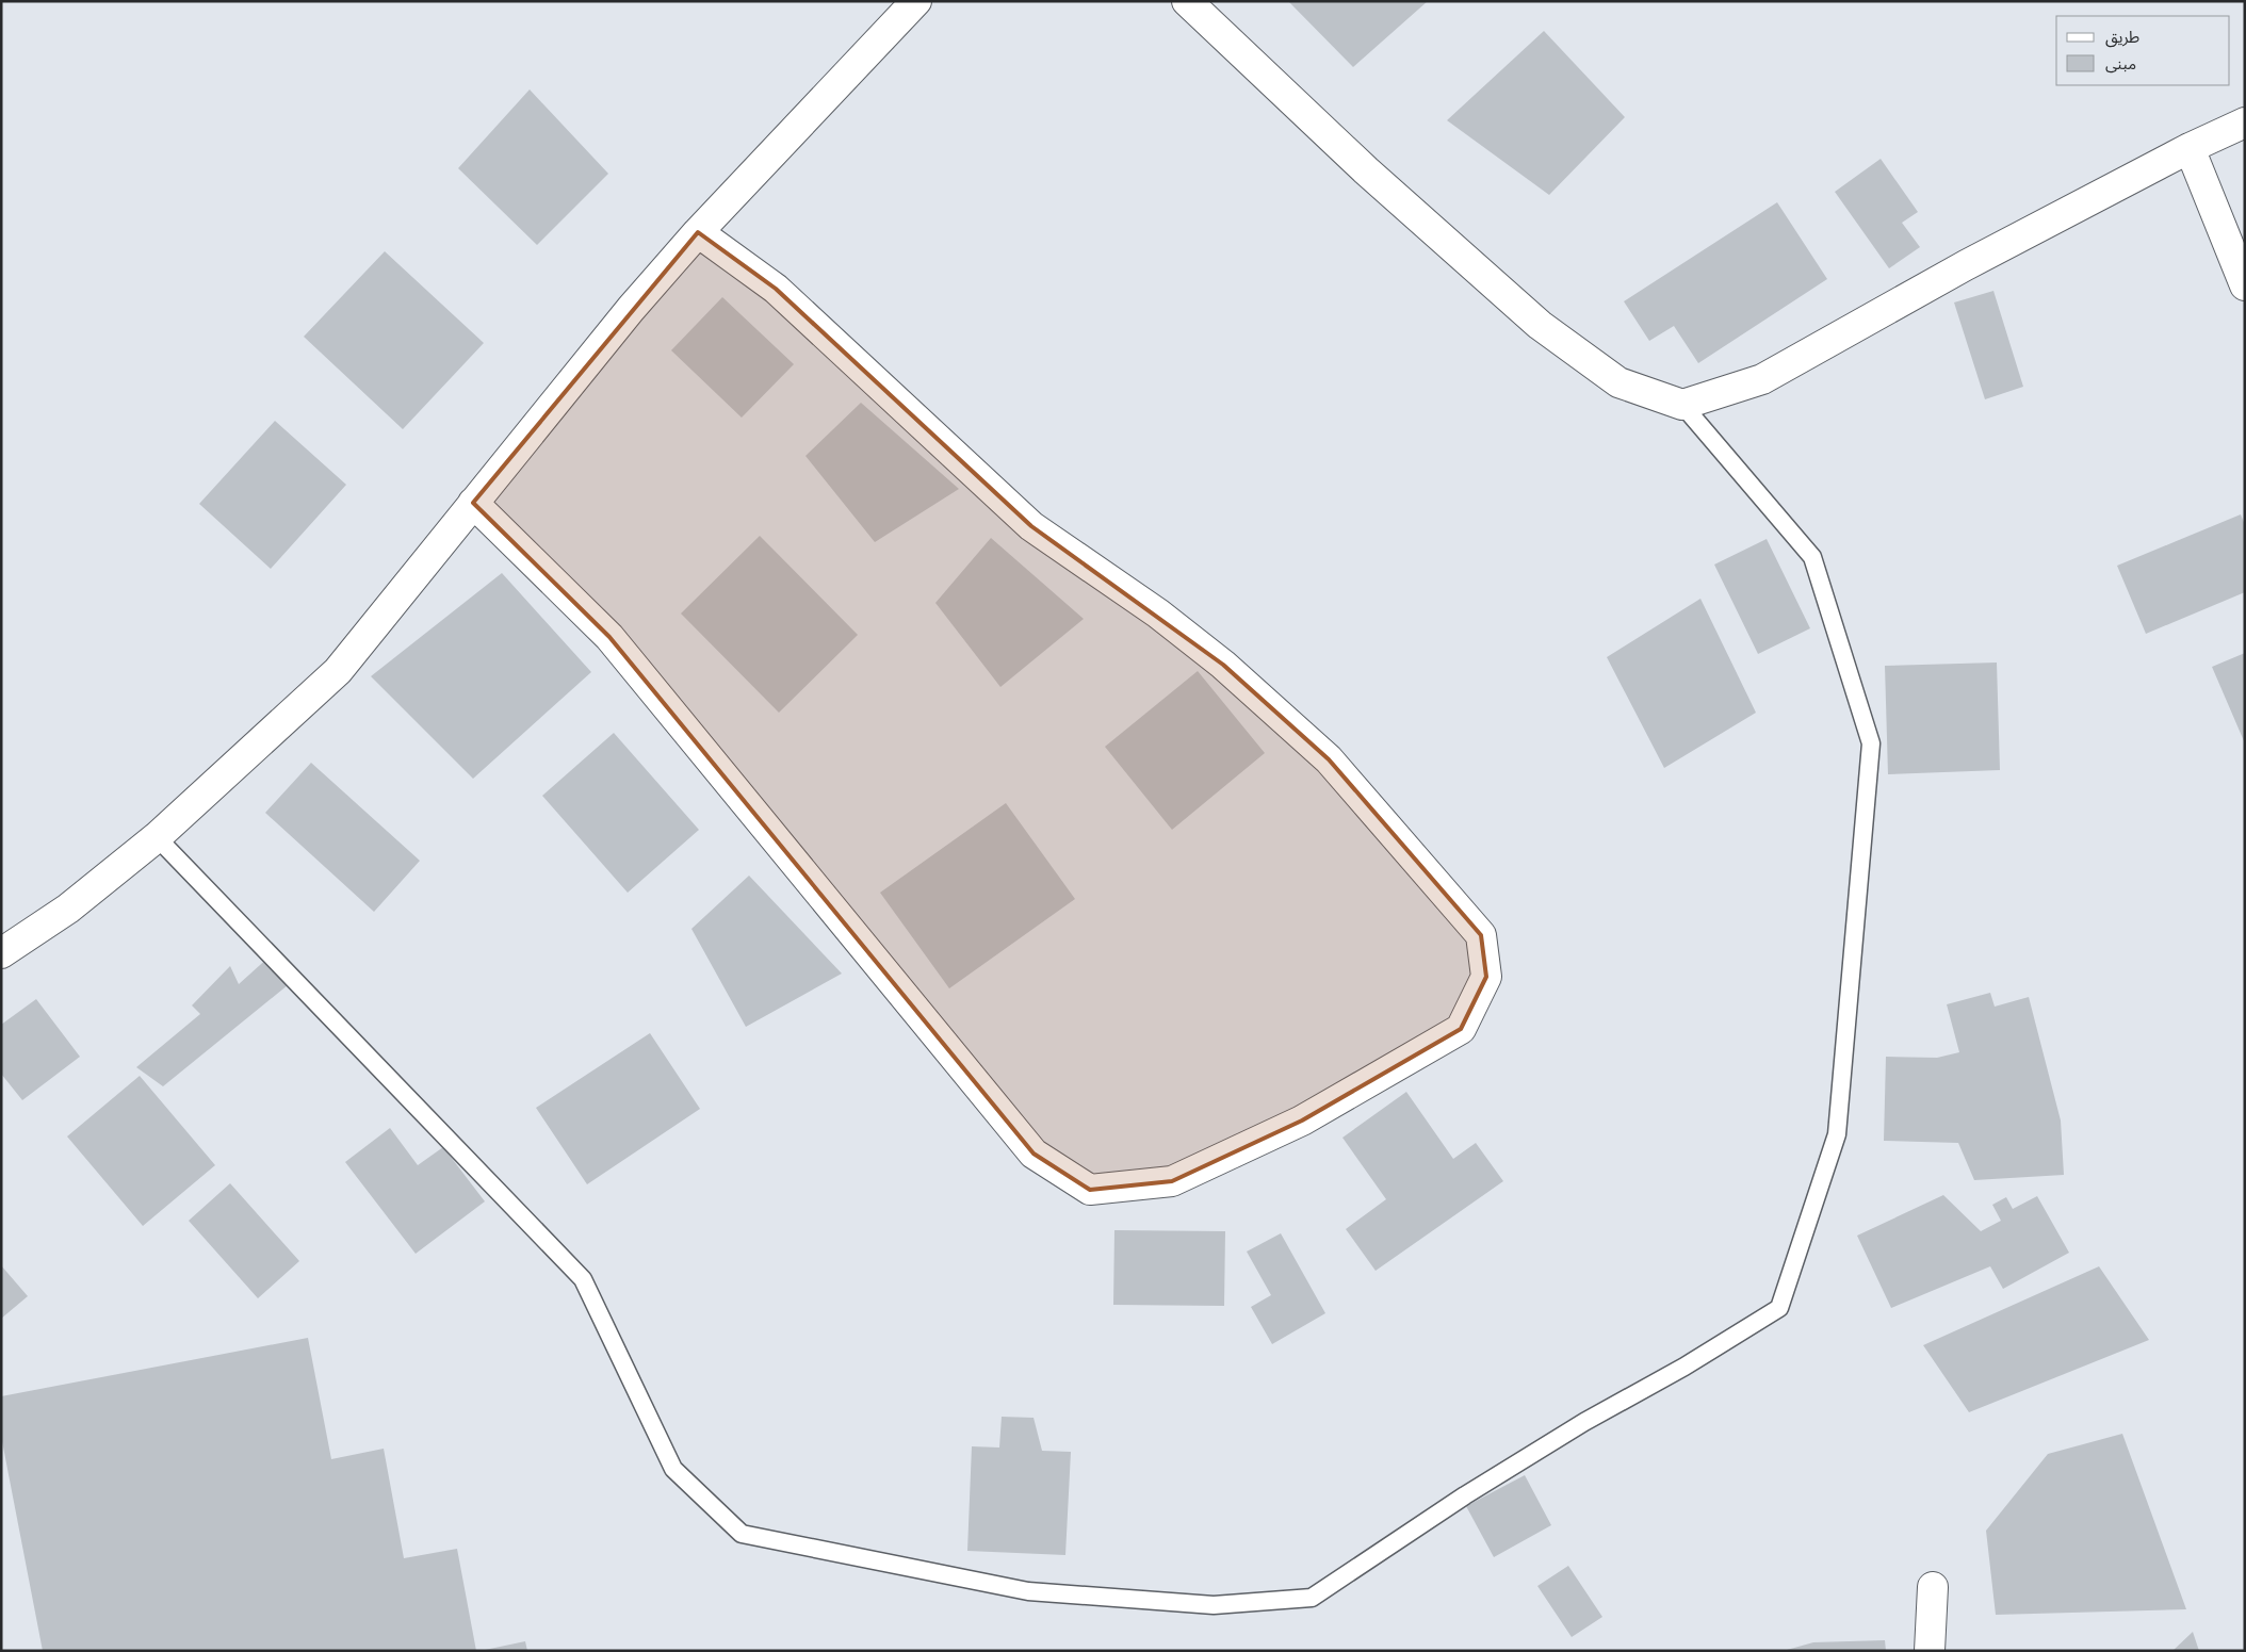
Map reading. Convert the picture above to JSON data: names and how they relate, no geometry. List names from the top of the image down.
{
  "legend": ["طريق", "مبنى"]
}
